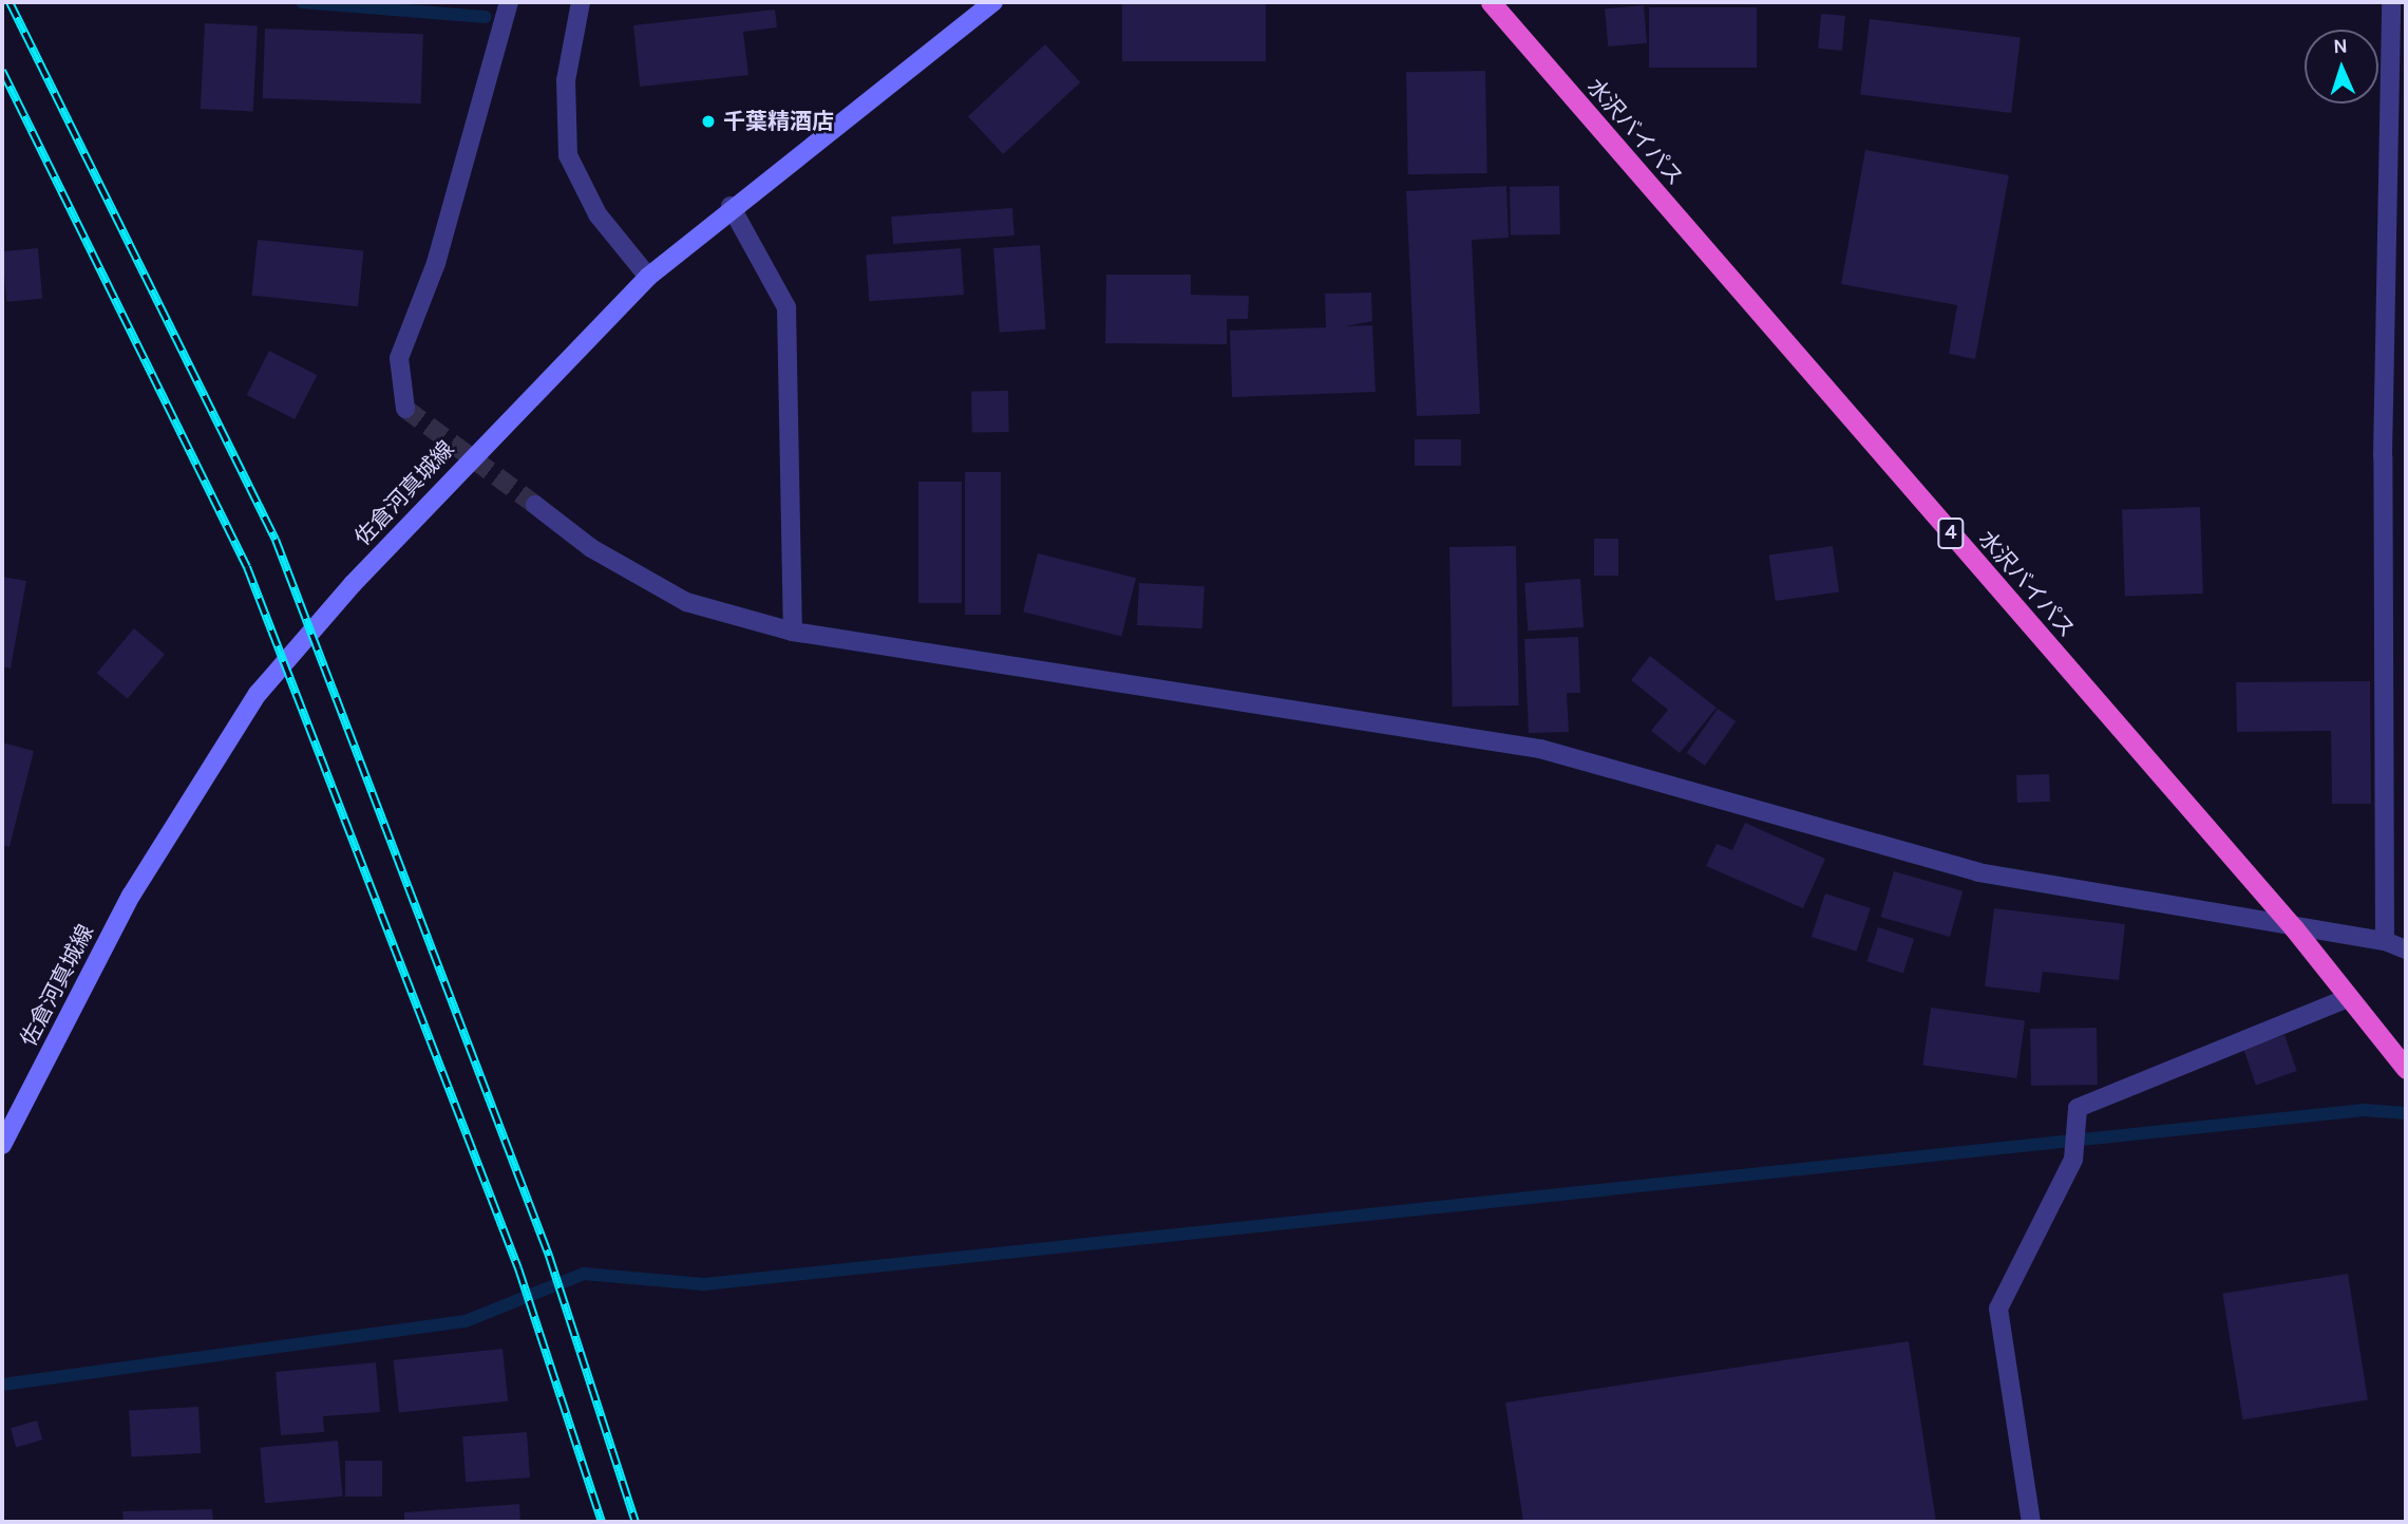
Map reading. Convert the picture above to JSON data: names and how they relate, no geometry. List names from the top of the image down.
{
  "streets": {
    "highway": ["水沢バイパス", "4"],
    "main road": ["佐倉河真城線"]
  },
  "places": ["千葉精酒店"],
  "north": "top"
}
